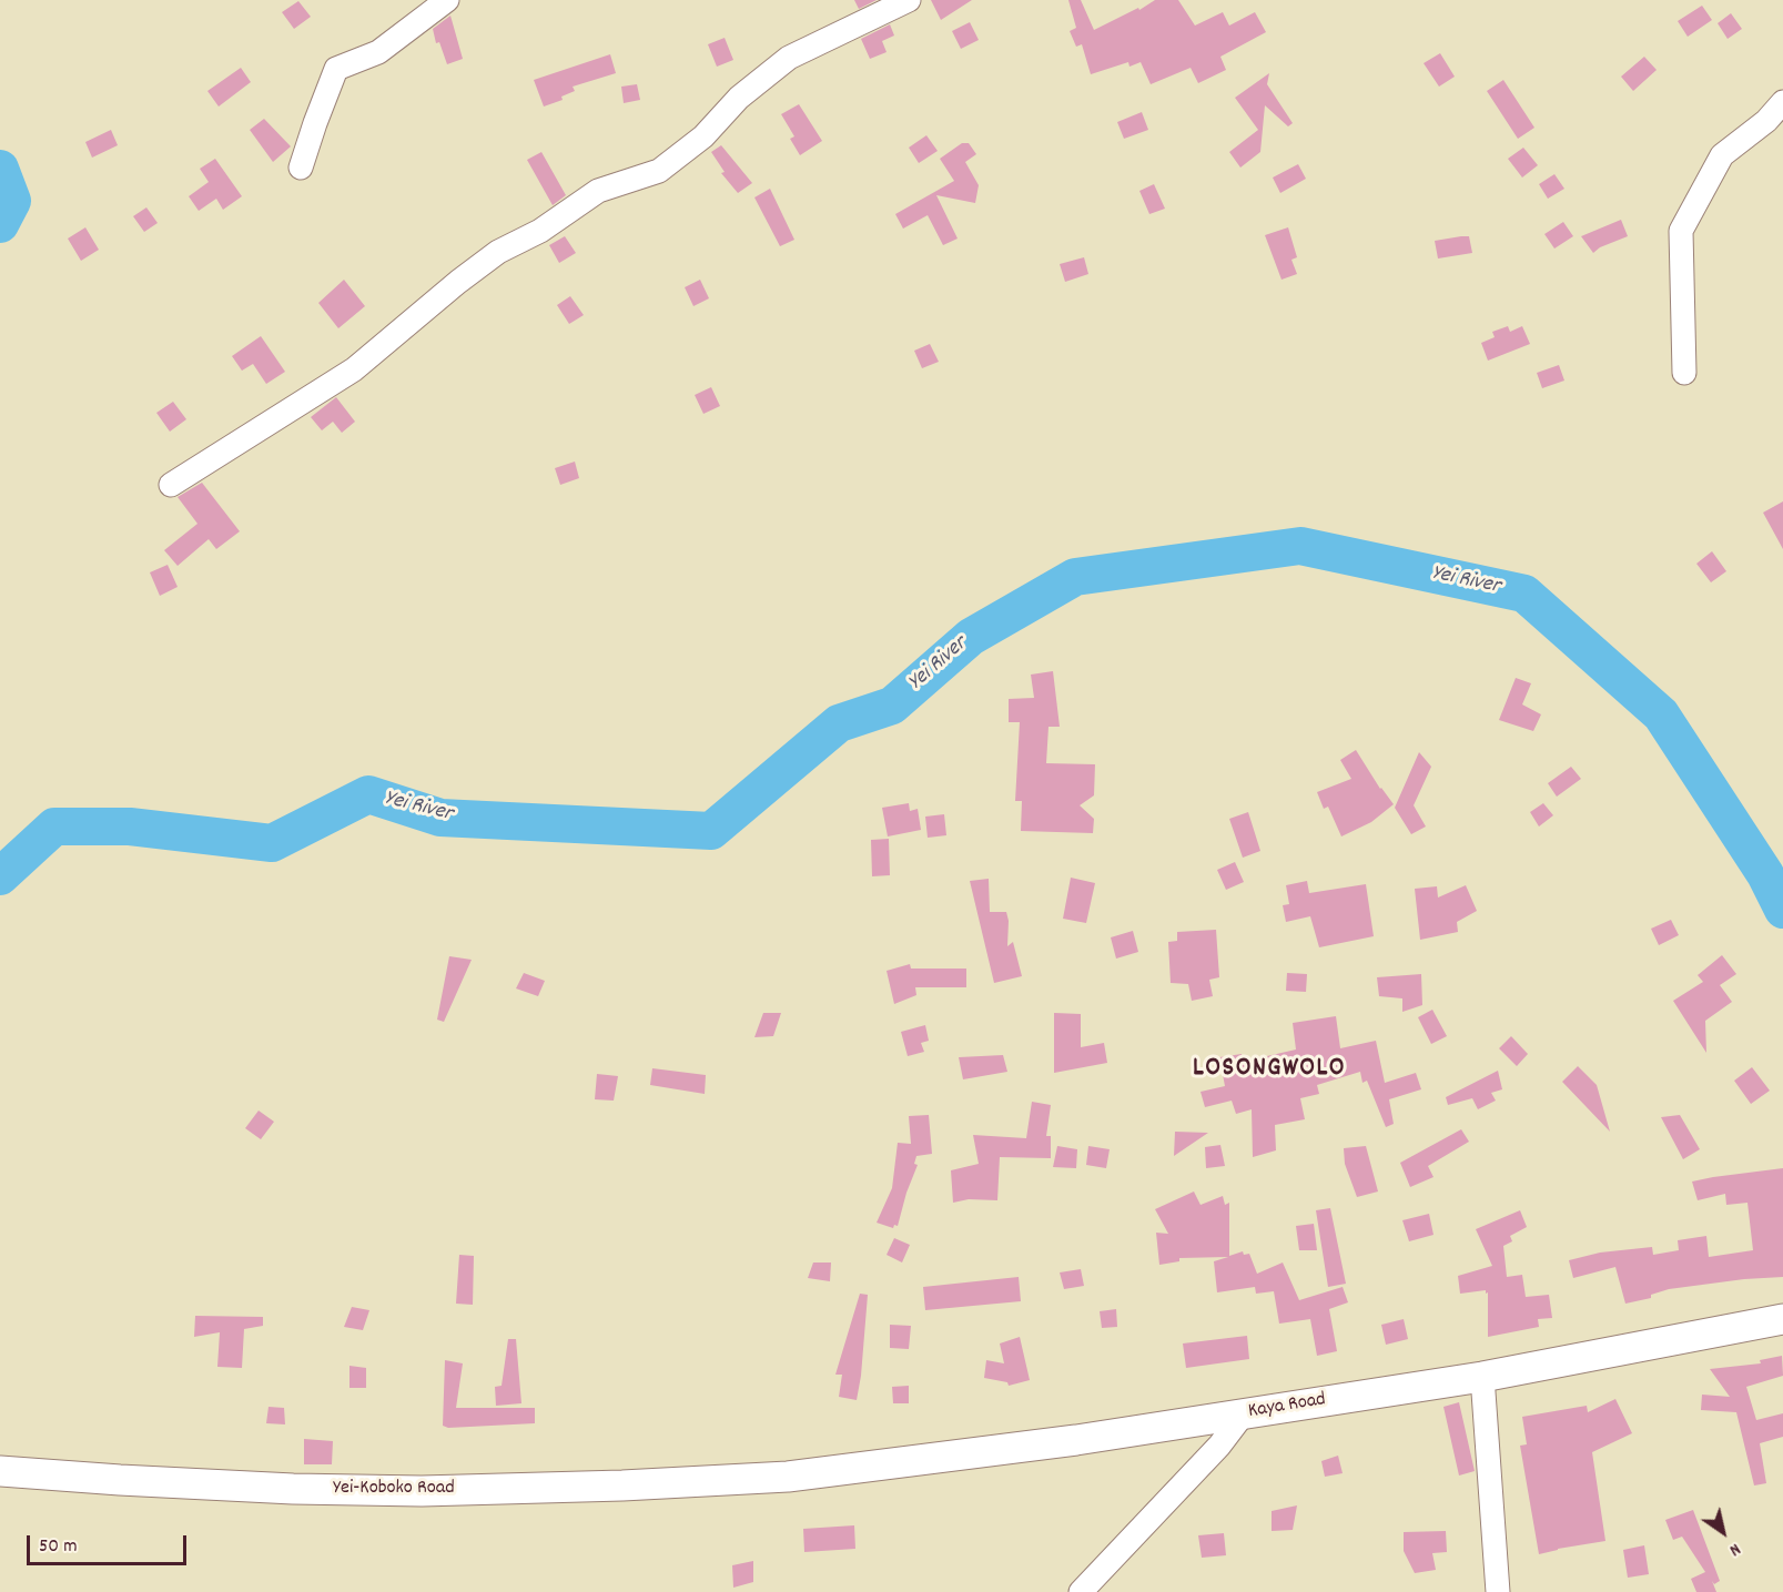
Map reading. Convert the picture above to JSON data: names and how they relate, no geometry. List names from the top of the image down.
{
  "streets": {
    "main road": ["Kaya Road", "Yei-Koboko Road"]
  },
  "crossings": [
    ["Kaya Road", "Yei-Koboko Road"]
  ],
  "districts": ["LOSONGWOLO"],
  "water": ["Yei River"],
  "scale_bar": "50 m",
  "north": "bottom right"
}
